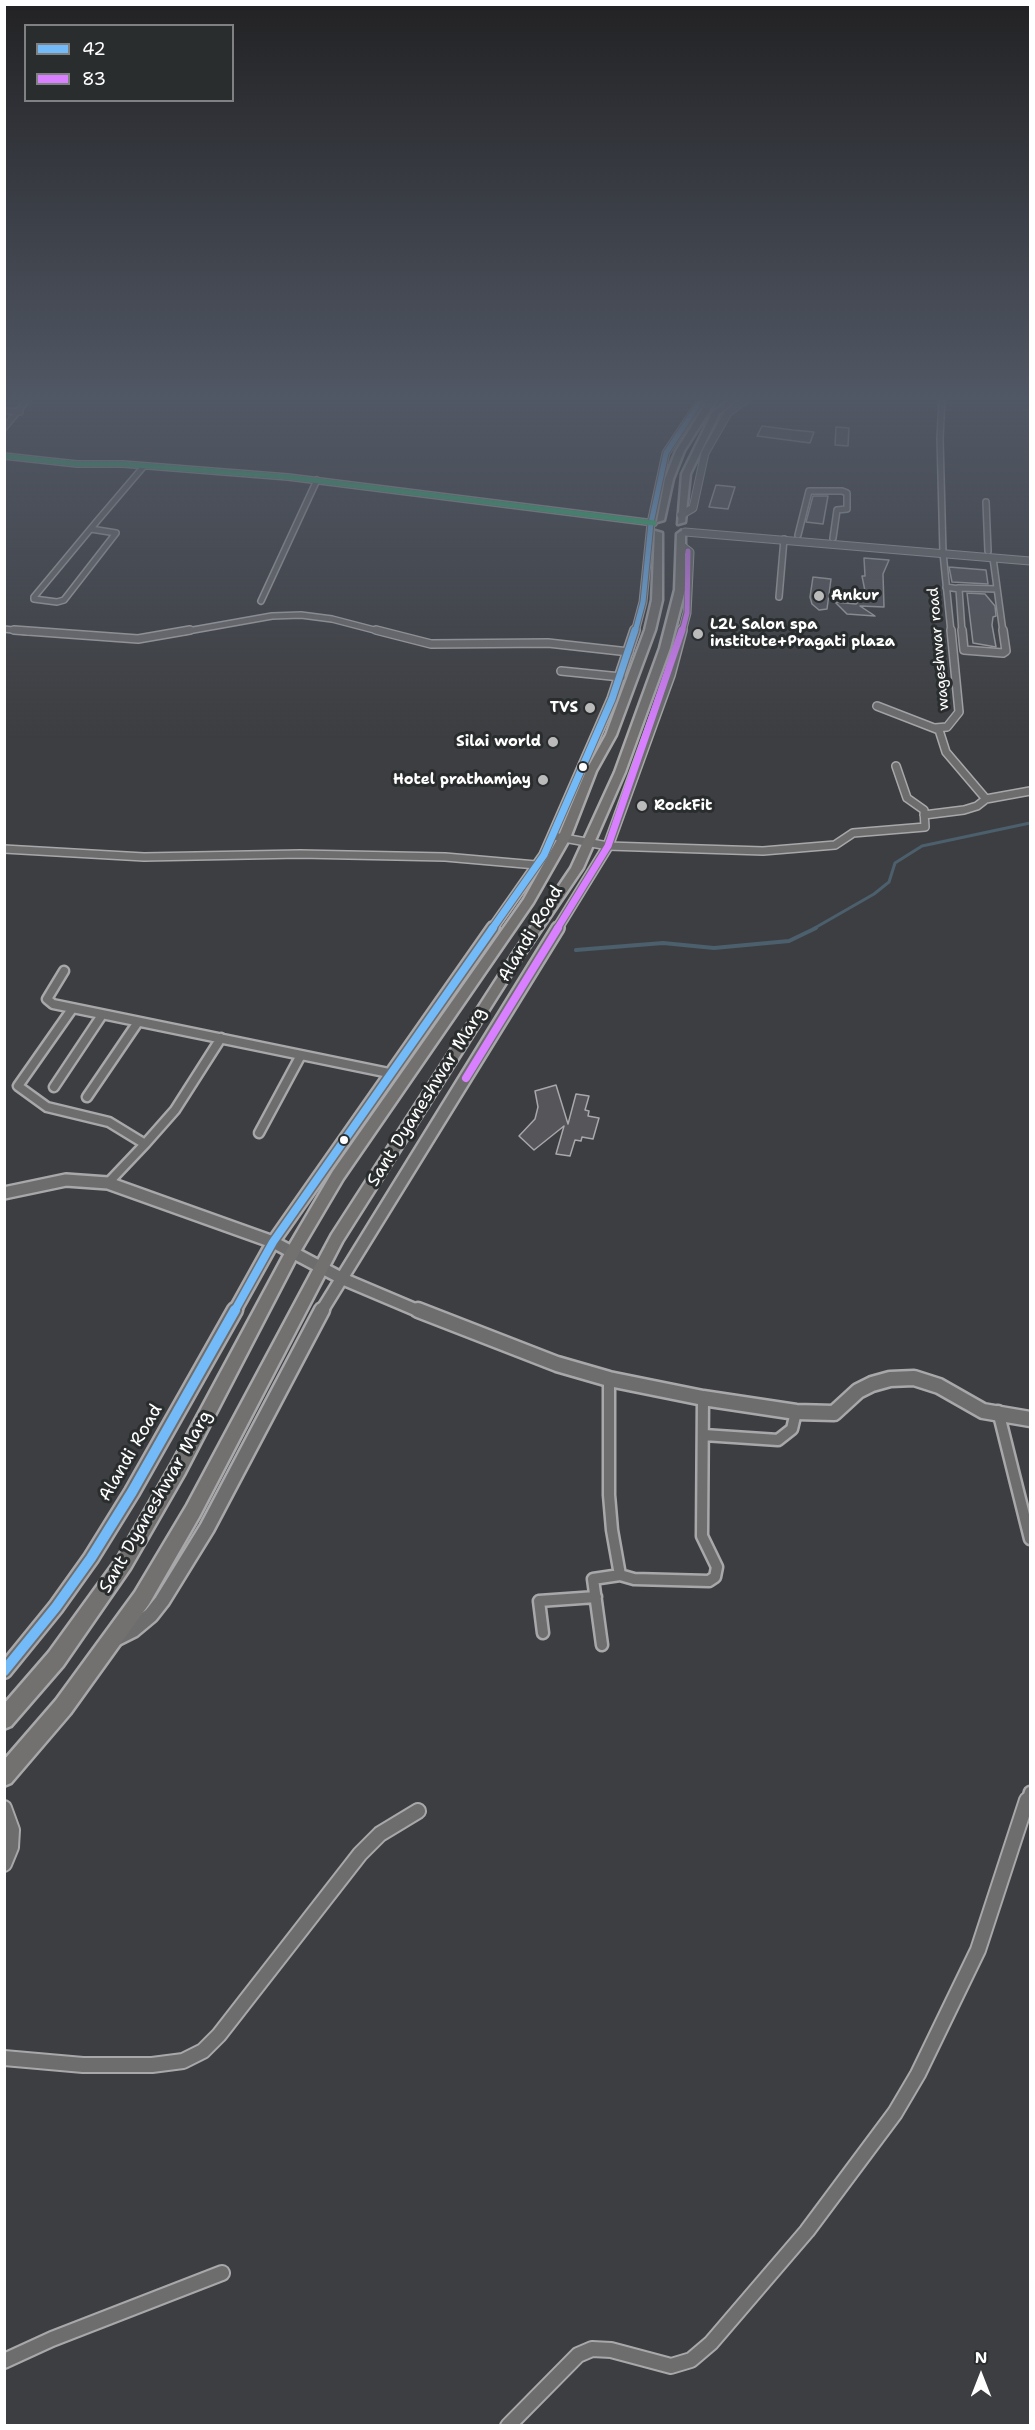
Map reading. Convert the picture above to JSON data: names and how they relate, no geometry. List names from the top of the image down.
{
  "streets": {
    "main road": ["Sant Dyaneshwar Marg"],
    "street": ["wageshwar road", "Alandi Road"]
  },
  "crossings": [
    ["Alandi Road", "Sant Dyaneshwar Marg"]
  ],
  "places": [
    "Ankur",
    "L2L Salon spa institute+Pragati plaza",
    "TVS",
    "Silai world",
    "Hotel prathamjay",
    "RockFit"
  ],
  "lines": ["transit line 42", "transit line 83"],
  "legend": ["42", "83"],
  "north": "top"
}
